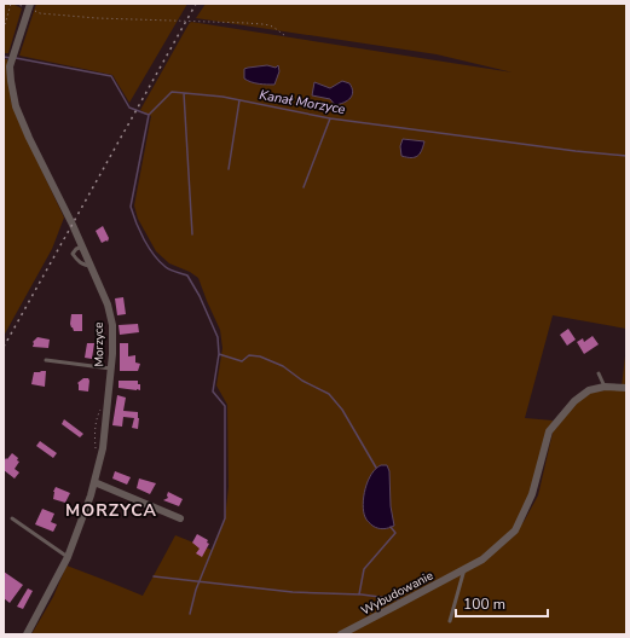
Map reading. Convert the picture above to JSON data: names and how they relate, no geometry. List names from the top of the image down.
{
  "streets": {
    "street": ["Morzyce", "Wybudowanie"]
  },
  "districts": ["MORZYCA"],
  "water": ["Kanał Morzyce"],
  "scale_bar": "100 m"
}
